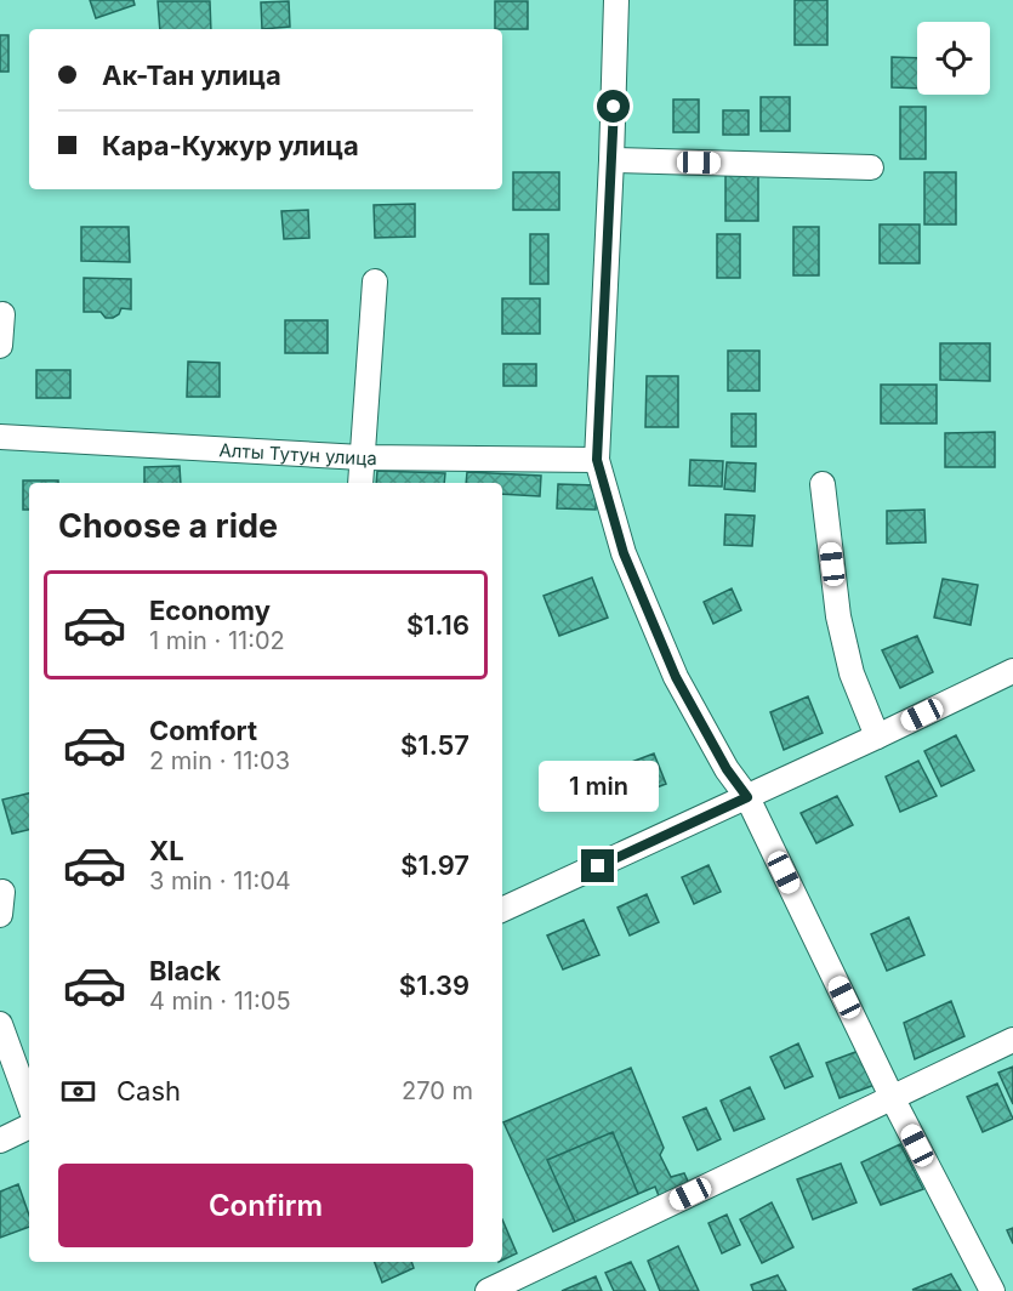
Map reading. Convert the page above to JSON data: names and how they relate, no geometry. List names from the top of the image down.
{
  "streets": {
    "street": ["Алты Тутун улица"]
  },
  "page": {
    "banner": ["Ак-Тан улица", "Кара-Кужур улица"],
    "heading": "Choose a ride",
    "list": [
      {
        "name": "Economy",
        "note": "1 min · 11:02",
        "value": "$1.16"
      },
      {
        "name": "Comfort",
        "note": "2 min · 11:03",
        "value": "$1.57"
      },
      {
        "name": "XL",
        "note": "3 min · 11:04",
        "value": "$1.97"
      },
      {
        "name": "Black",
        "note": "4 min · 11:05",
        "value": "$1.39"
      }
    ],
    "bubble": "1 min",
    "pay": ["Cash", "270 m"],
    "buttons": "Confirm"
  }
}
